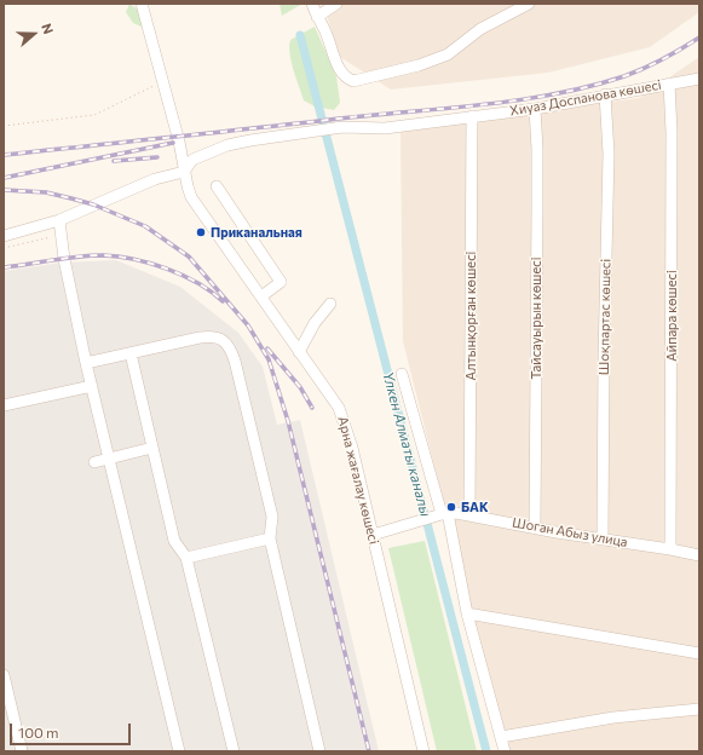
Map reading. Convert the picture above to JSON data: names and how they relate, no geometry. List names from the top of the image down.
{
  "streets": {
    "street": [
      "Хиуаз Доспанова көшесі",
      "Алтынқорған көшесі",
      "Айпара көшесі",
      "Шоқпартас көшесі",
      "Тайсауырын көшесі",
      "Арна жағалау көшесі",
      "Шоган Абыз улица"
    ]
  },
  "crossings": [
    ["Хиуаз Доспанова көшесі", "Алтынқорған көшесі"],
    ["Хиуаз Доспанова көшесі", "Айпара көшесі"],
    ["Хиуаз Доспанова көшесі", "Шоқпартас көшесі"],
    ["Хиуаз Доспанова көшесі", "Тайсауырын көшесі"],
    ["Хиуаз Доспанова көшесі", "Арна жағалау көшесі"],
    ["Алтынқорған көшесі", "Шоган Абыз улица"],
    ["Айпара көшесі", "Шоган Абыз улица"],
    ["Шоқпартас көшесі", "Шоган Абыз улица"],
    ["Тайсауырын көшесі", "Шоган Абыз улица"]
  ],
  "water": ["Үлкен Алматы каналы"],
  "places": ["Приканальная", "БАК"],
  "scale_bar": "100 m",
  "north": "right"
}
